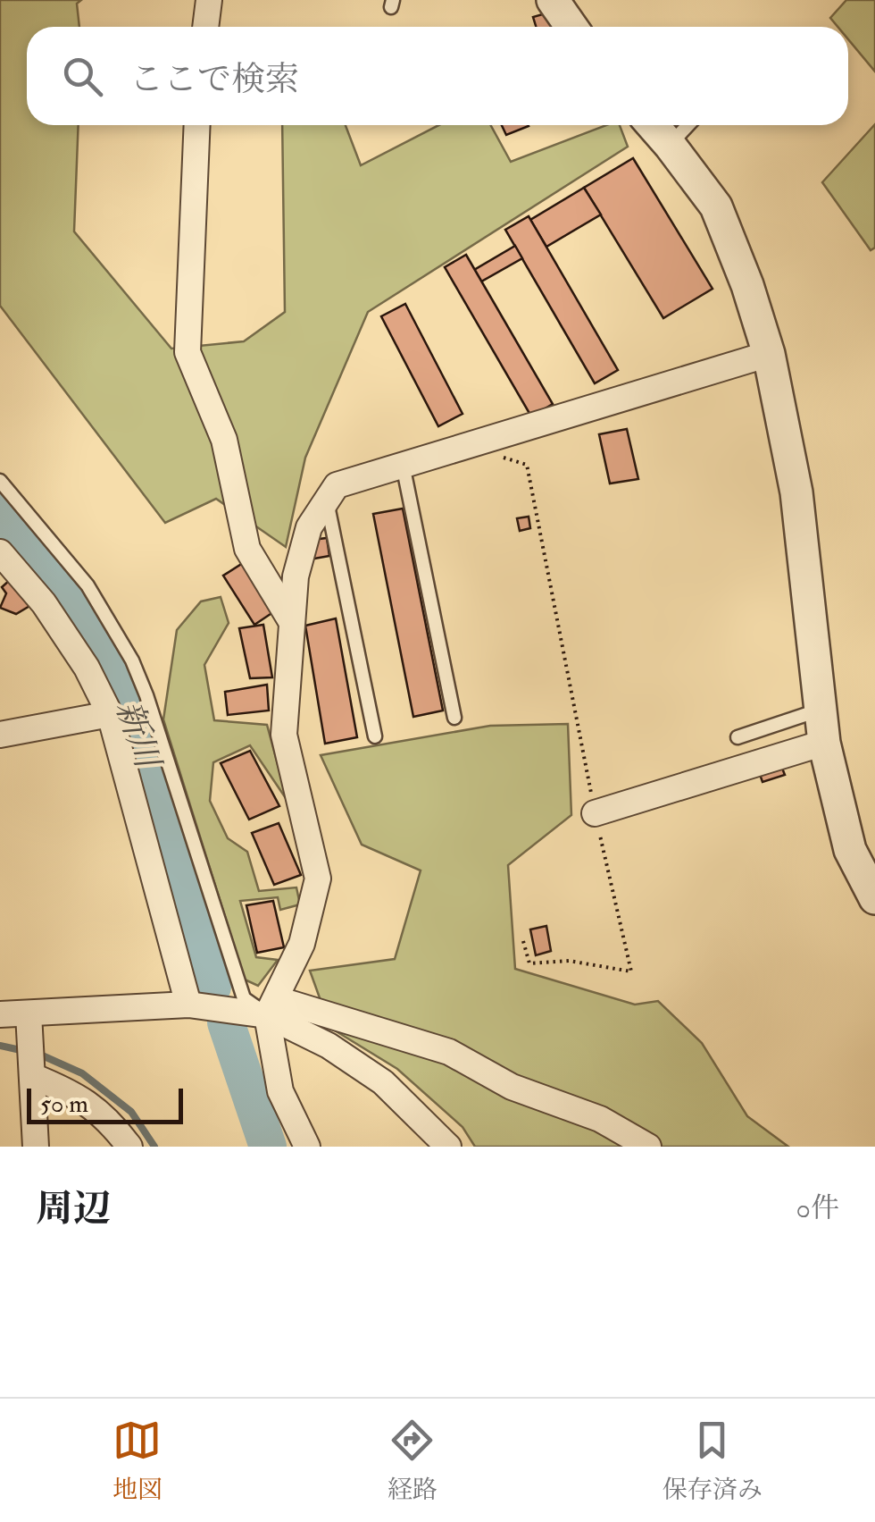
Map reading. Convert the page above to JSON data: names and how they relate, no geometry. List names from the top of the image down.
{
  "water": ["新川"],
  "scale_bar": "50 m",
  "page": {
    "search": "ここで検索",
    "scale": "50 m",
    "heading": ["周辺", "0件"],
    "nav": ["地図", "経路", "保存済み"]
  }
}
